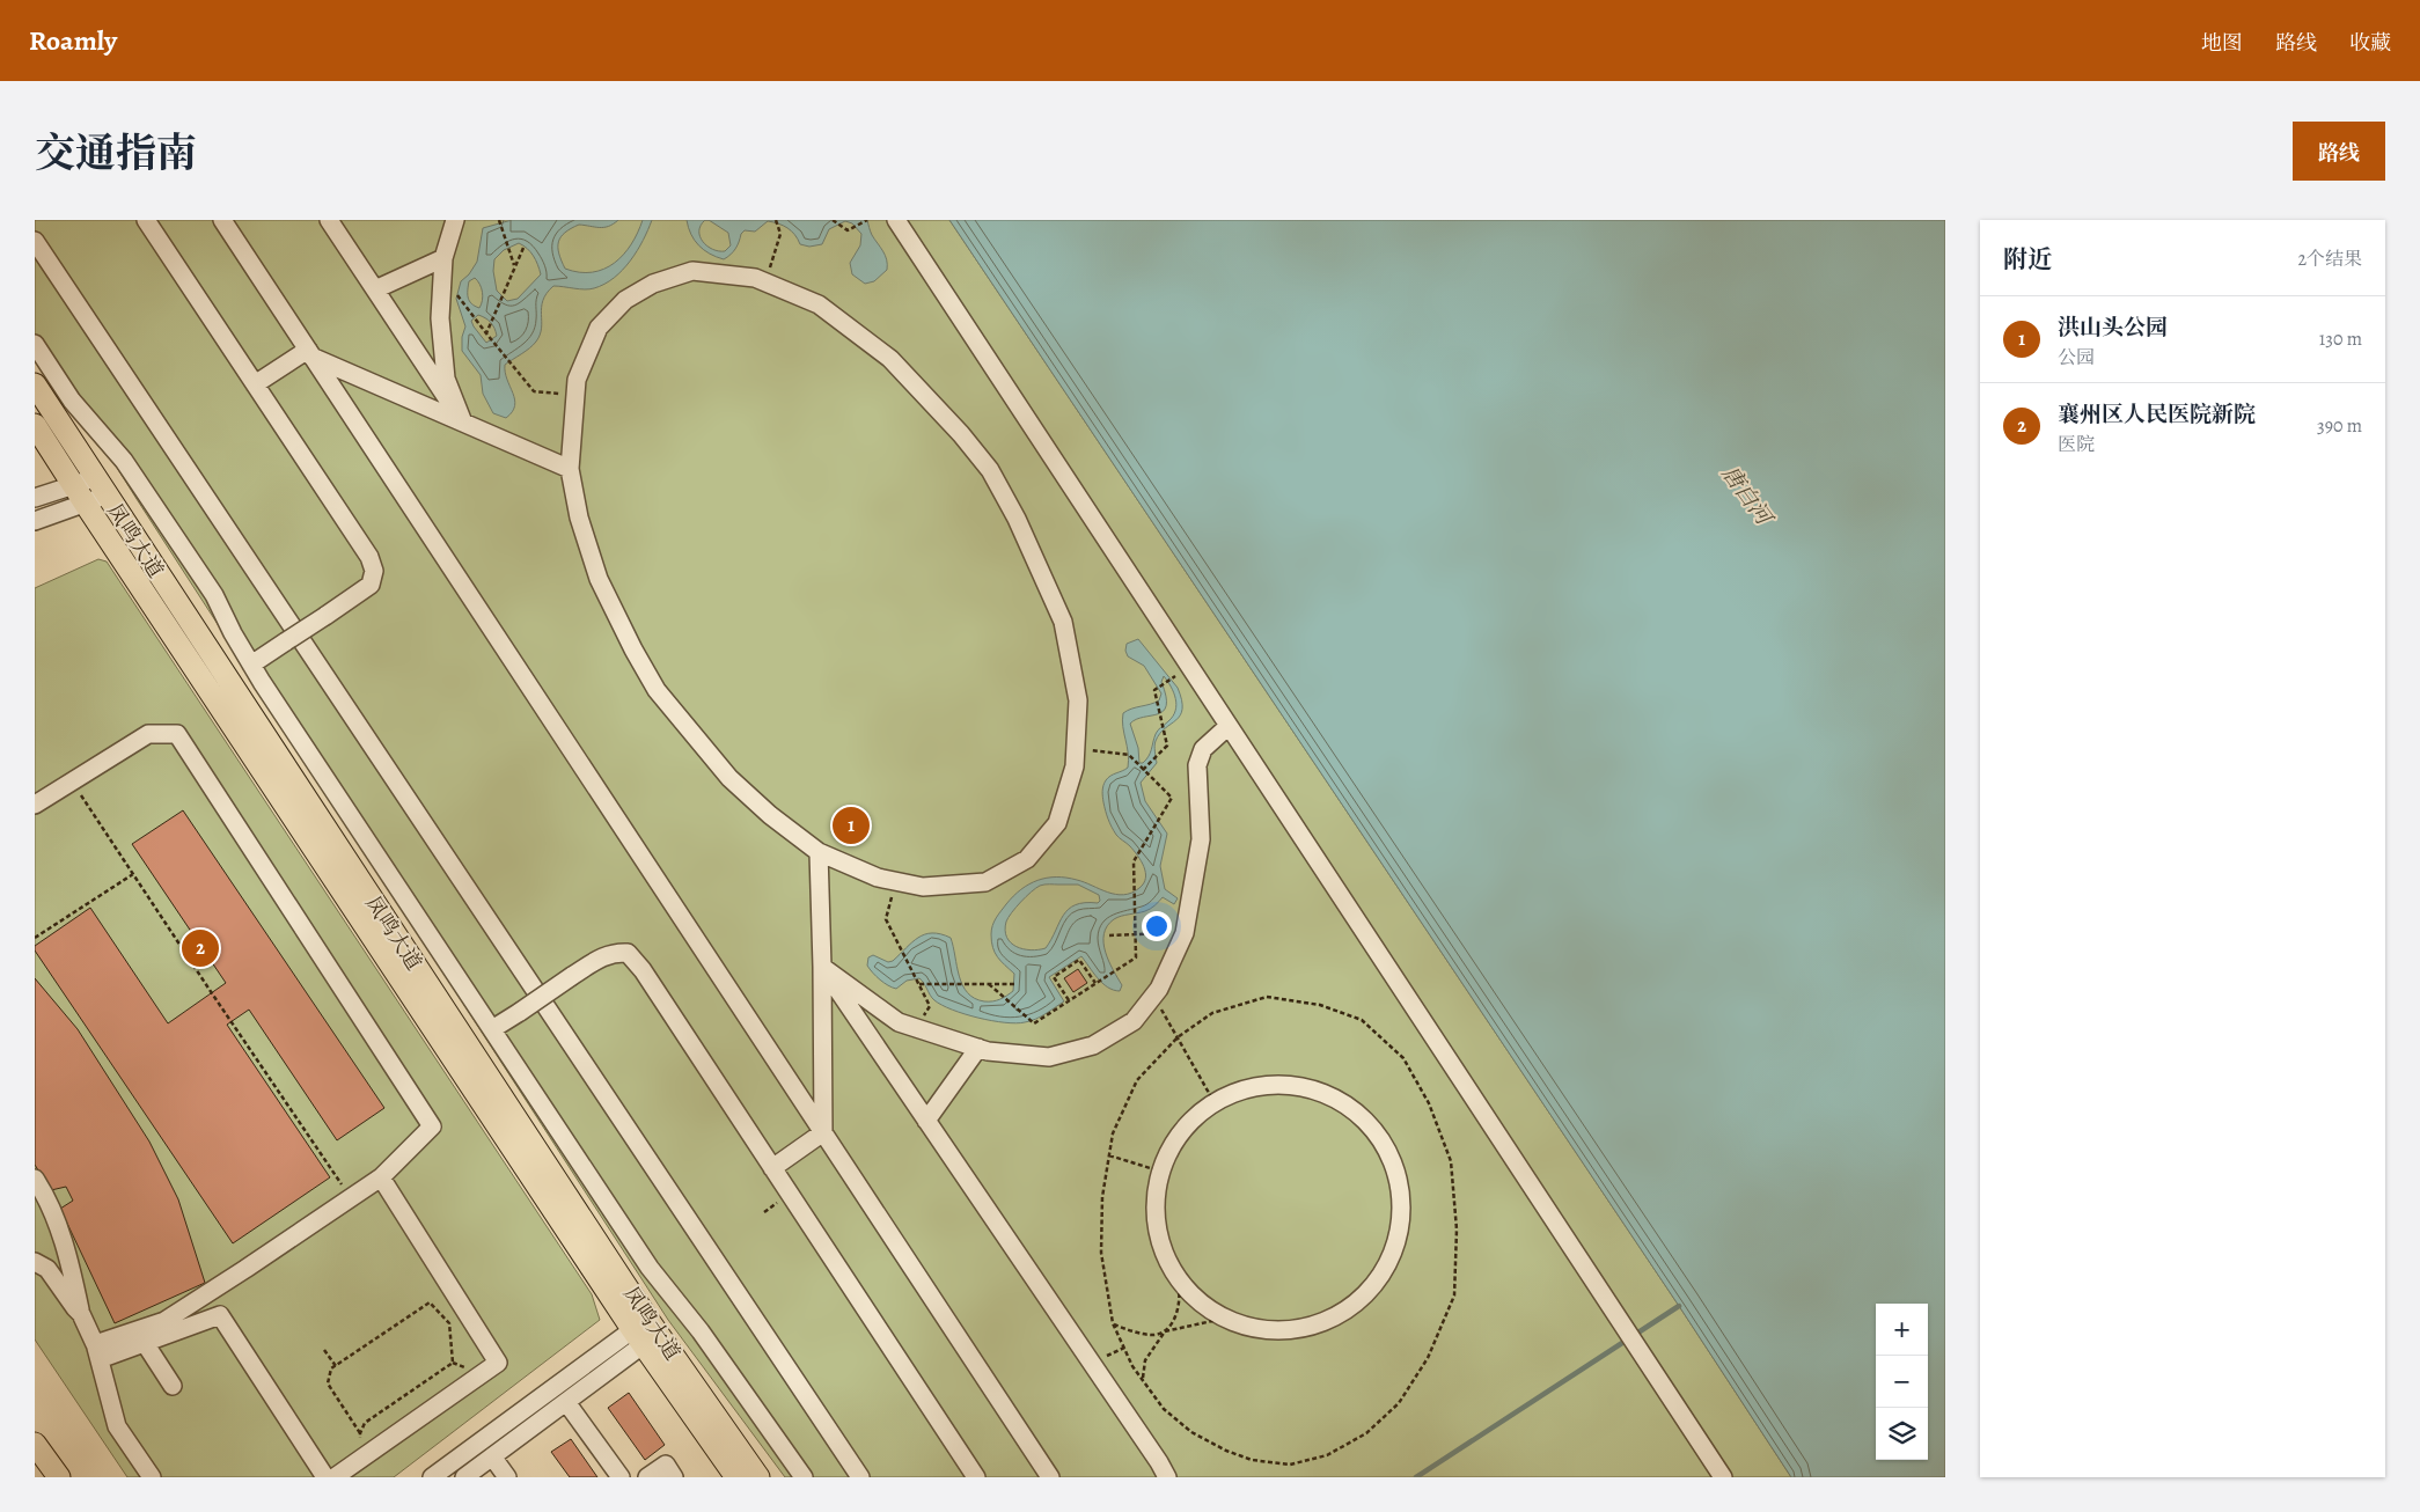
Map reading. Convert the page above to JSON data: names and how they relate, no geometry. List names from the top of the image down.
{
  "streets": {
    "main road": ["凤鸣大道"]
  },
  "water": ["唐白河"],
  "page": {
    "header": "Roamly",
    "nav": ["地图", "路线", "收藏"],
    "title": "交通指南",
    "buttons": "路线",
    "heading": ["附近", "2个结果"],
    "list": [
      {
        "mark": "1",
        "name": "洪山头公园",
        "note": "公园",
        "value": "130 m"
      },
      {
        "mark": "2",
        "name": "襄州区人民医院新院",
        "note": "医院",
        "value": "390 m"
      }
    ],
    "pins": ["1", "2"],
    "map_buttons": ["+", "−"]
  }
}
